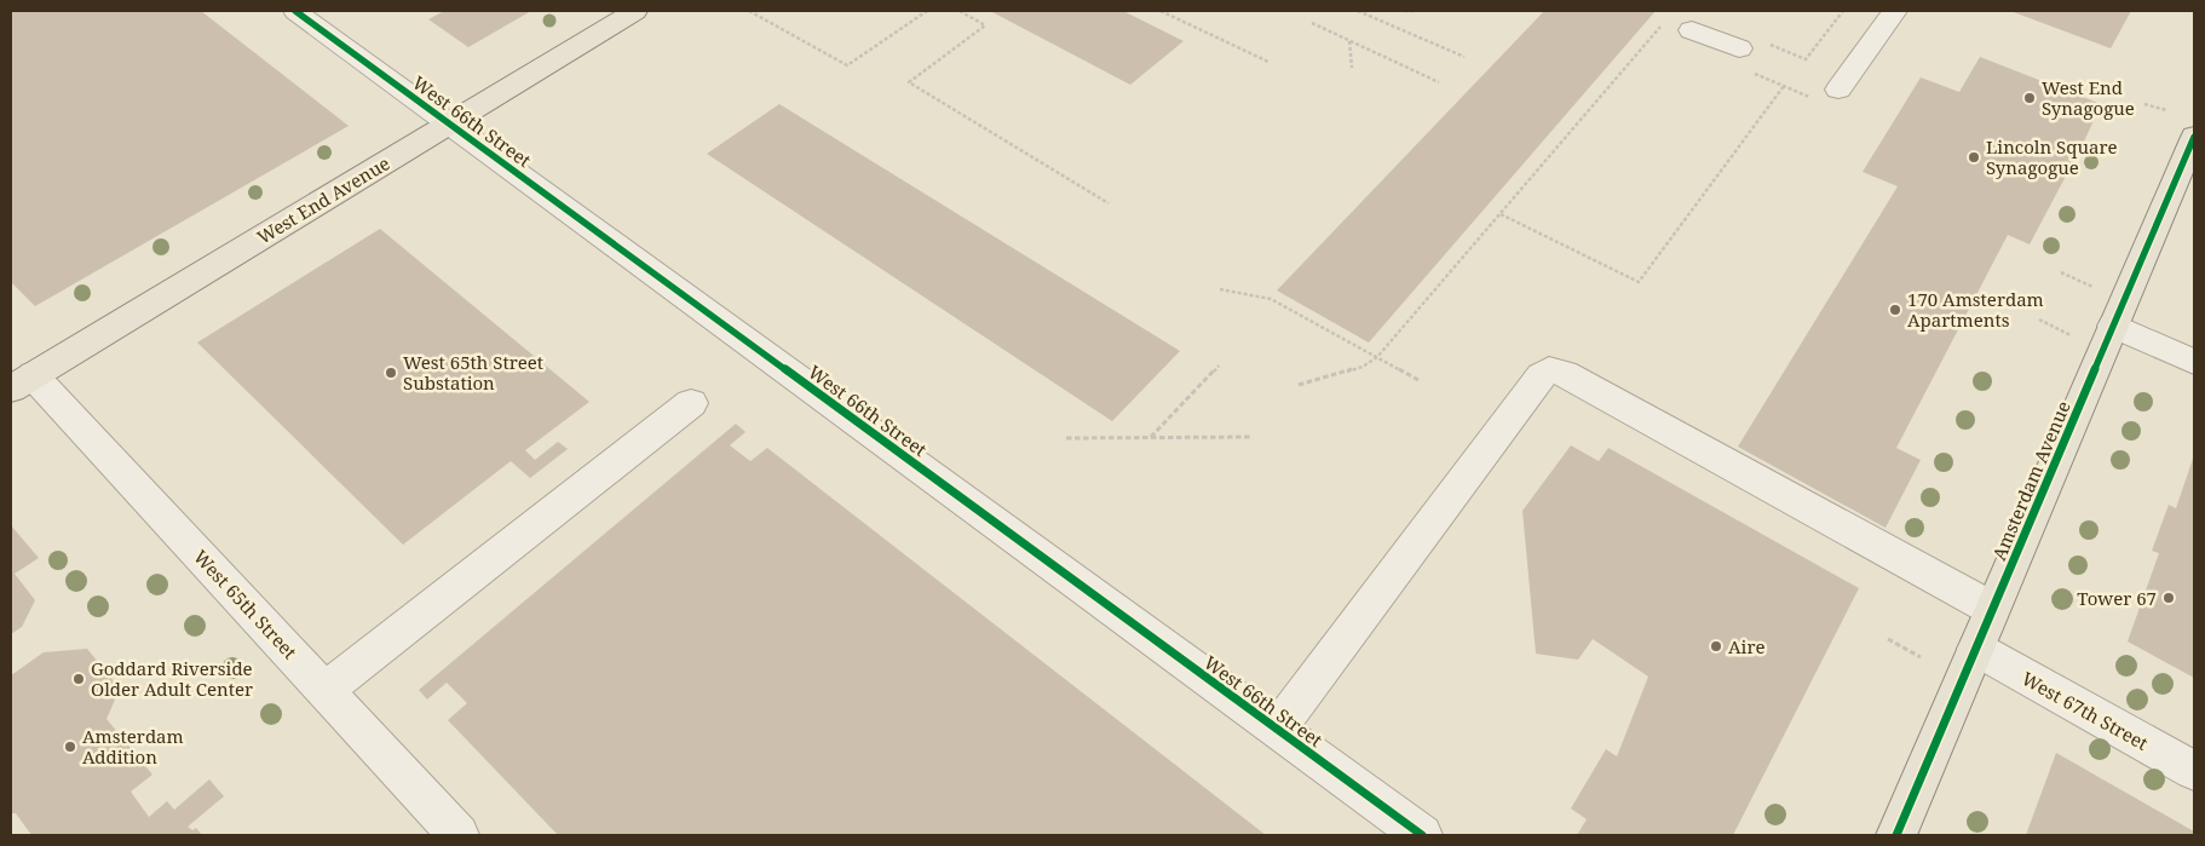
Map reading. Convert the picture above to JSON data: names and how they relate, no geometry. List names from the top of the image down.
{
  "streets": {
    "main road": ["West End Avenue", "Amsterdam Avenue"],
    "street": ["West 66th Street", "West 65th Street", "West 67th Street"]
  },
  "crossings": [
    ["West 66th Street", "West End Avenue"],
    ["West End Avenue", "West 65th Street"],
    ["Amsterdam Avenue", "West 67th Street"]
  ],
  "places": [
    "West End Synagogue",
    "Lincoln Square Synagogue",
    "170 Amsterdam Apartments",
    "West 65th Street Substation",
    "Tower 67",
    "Aire",
    "Goddard Riverside Older Adult Center",
    "Amsterdam Addition"
  ]
}
